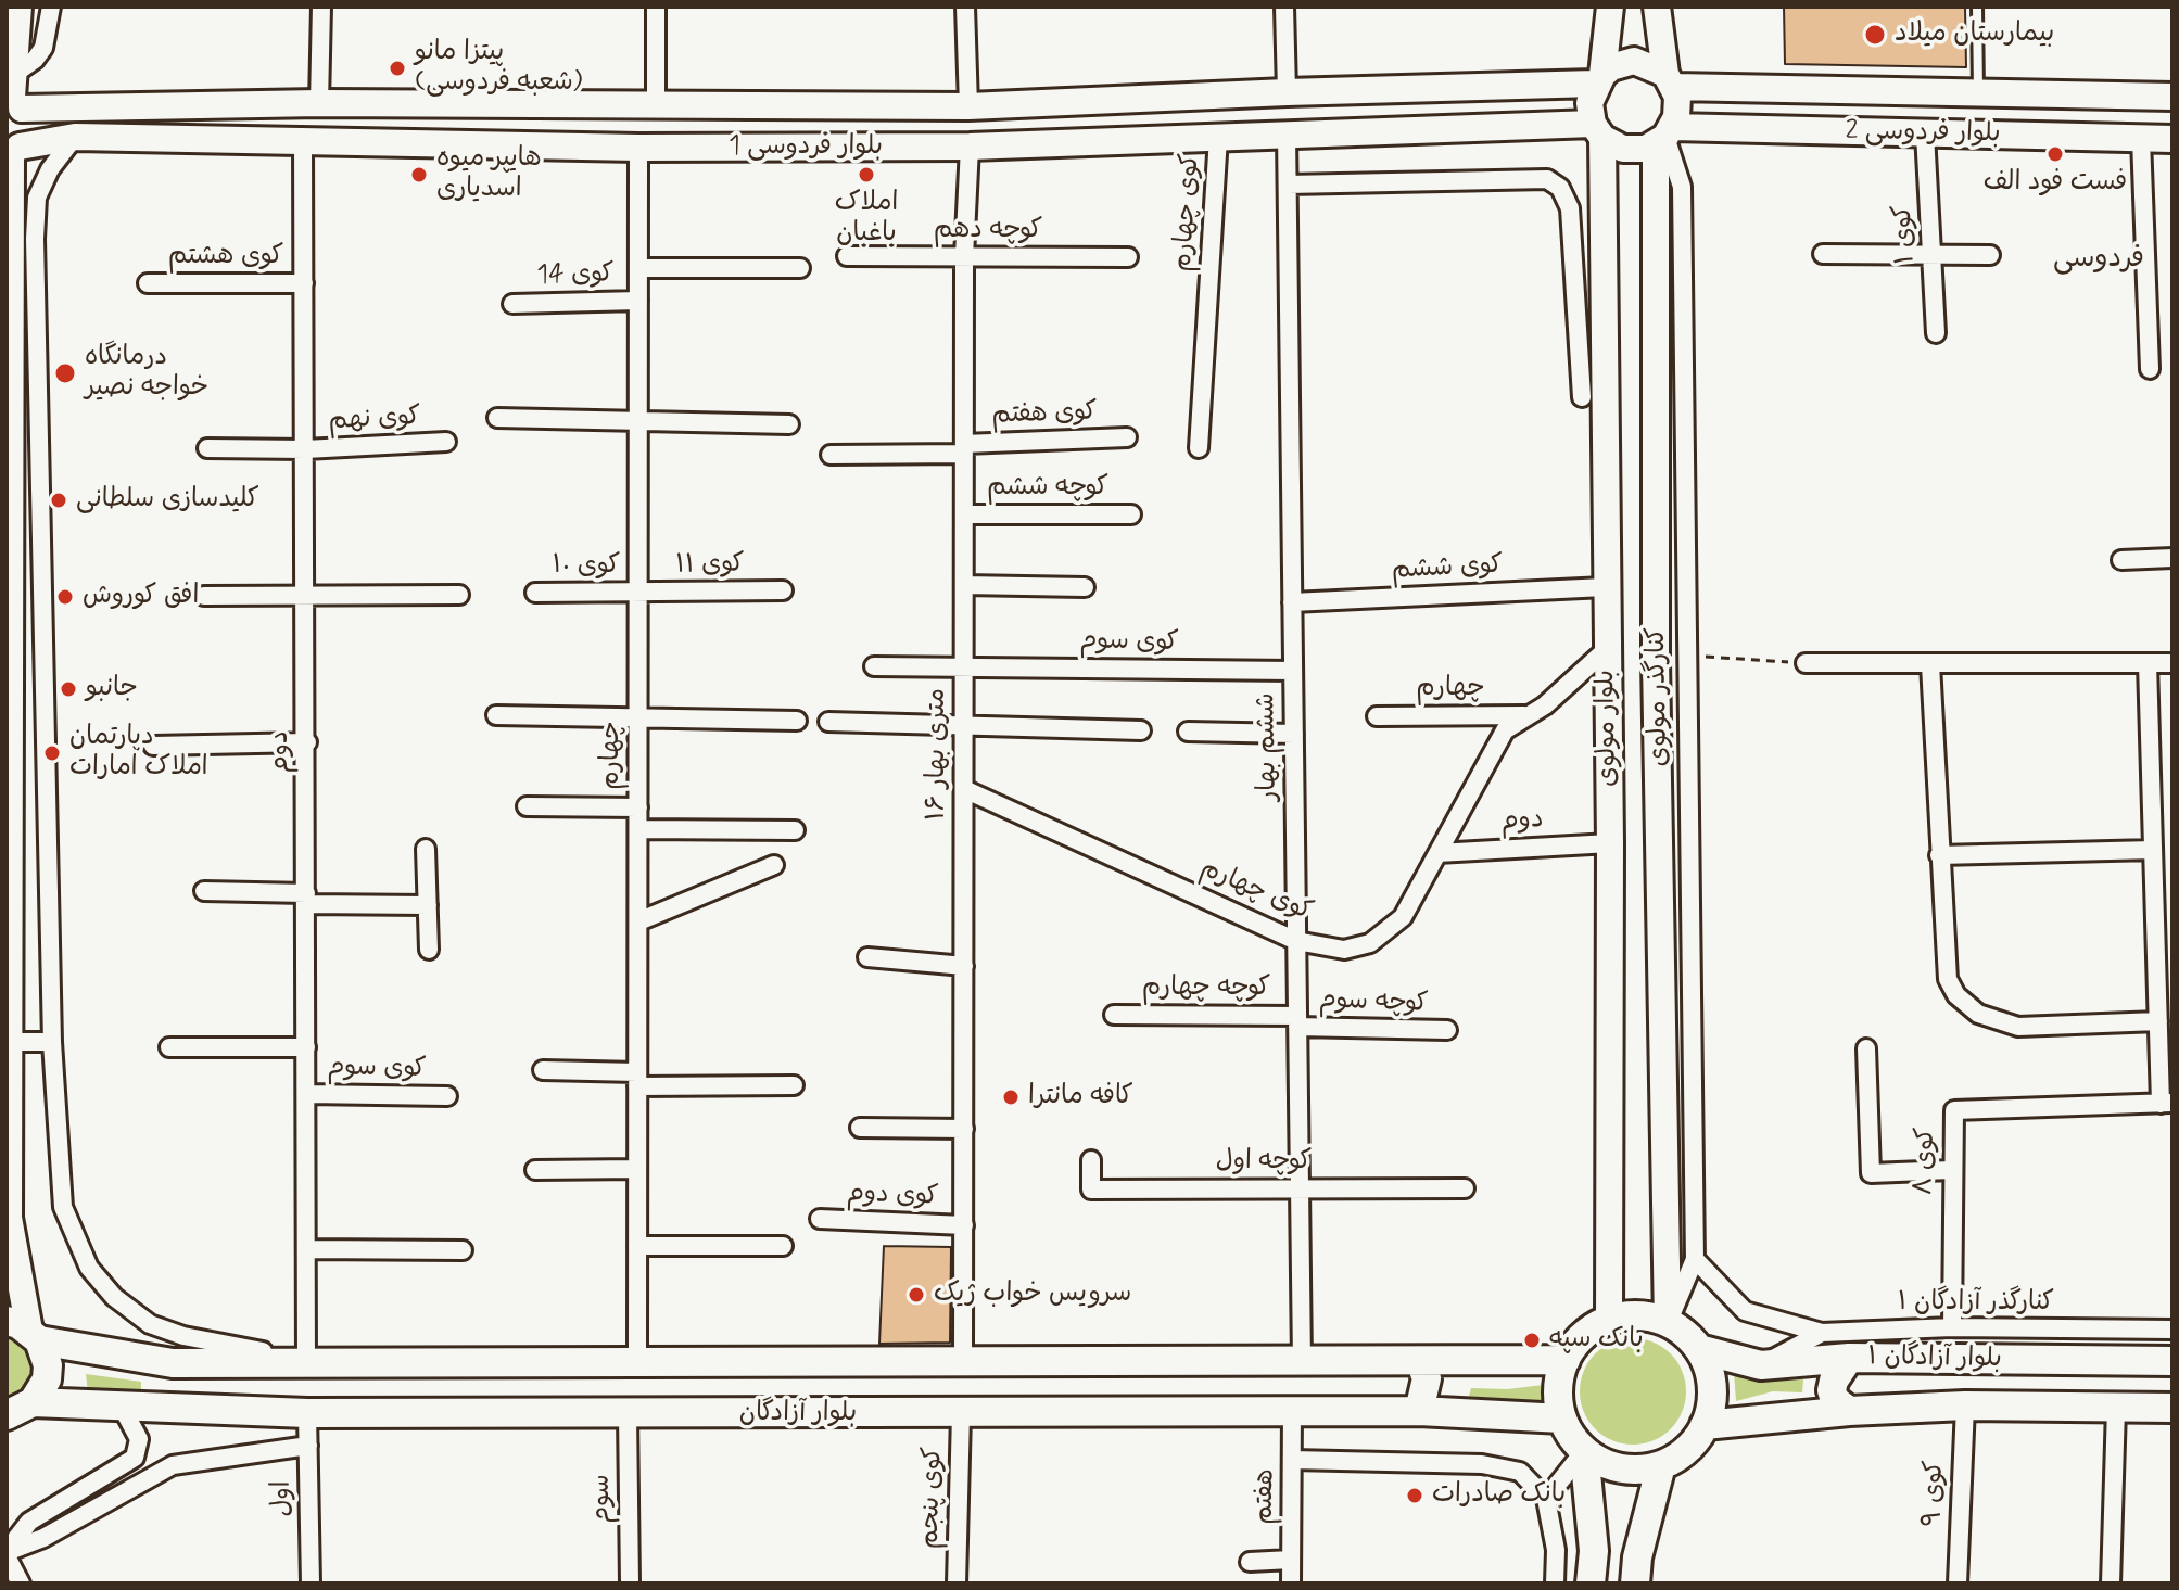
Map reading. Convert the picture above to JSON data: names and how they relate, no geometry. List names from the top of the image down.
{
  "streets": {
    "main road": [
      "بلوار فردوسی 2",
      "بلوار فردوسی 1",
      "بلوار مولوی",
      "بلوار آزادگان ۱",
      "بلوار آزادگان"
    ],
    "street": [
      "کوی چهارم",
      "کوچه دهم",
      "کوی ۱",
      "کوی هشتم",
      "کوی 14",
      "کوی هفتم",
      "کوی نهم",
      "کوچه ششم",
      "کوی ۱۱",
      "کوی ۱۰",
      "کوی ششم",
      "کوی سوم",
      "چهارم",
      "کنارگذر مولوی",
      "ششم بهار",
      "دوم",
      "۱۶ متری بهار",
      "کوچه چهارم",
      "کوچه سوم",
      "کوی ۸",
      "کوچه اول",
      "کوی دوم",
      "کنارگذر آزادگان ۱",
      "کوی ۹",
      "هفتم",
      "کوی پنجم",
      "اول",
      "سوم"
    ]
  },
  "crossings": [
    ["بلوار فردوسی 2", "بلوار فردوسی 1"],
    ["بلوار فردوسی 2", "کوی ۱"],
    ["بلوار فردوسی 2", "کنارگذر مولوی"],
    ["بلوار فردوسی 2", "بلوار مولوی"],
    ["بلوار فردوسی 1", "کوی چهارم"],
    ["بلوار فردوسی 1", "چهارم"],
    ["بلوار فردوسی 1", "کنارگذر مولوی"],
    ["بلوار فردوسی 1", "بلوار مولوی"],
    ["بلوار فردوسی 1", "ششم بهار"],
    ["بلوار فردوسی 1", "دوم"],
    ["بلوار فردوسی 1", "۱۶ متری بهار"],
    ["کوی چهارم", "چهارم"],
    ["کوی چهارم", "بلوار مولوی"],
    ["کوی چهارم", "ششم بهار"],
    ["کوی چهارم", "دوم"],
    ["کوی چهارم", "۱۶ متری بهار"],
    ["کوچه دهم", "۱۶ متری بهار"],
    ["کوی هشتم", "دوم"],
    ["کوی 14", "چهارم"],
    ["کوی هفتم", "۱۶ متری بهار"],
    ["کوی نهم", "دوم"],
    ["کوچه ششم", "۱۶ متری بهار"],
    ["کوی ۱۱", "کوی ۱۰"],
    ["کوی ۱۱", "چهارم"],
    ["کوی ۱۰", "چهارم"],
    ["کوی ششم", "بلوار مولوی"],
    ["کوی ششم", "ششم بهار"],
    ["کوی سوم", "ششم بهار"],
    ["کوی سوم", "دوم"],
    ["کوی سوم", "۱۶ متری بهار"],
    ["چهارم", "بلوار آزادگان"],
    ["کنارگذر مولوی", "بلوار مولوی"],
    ["کنارگذر مولوی", "کنارگذر آزادگان ۱"],
    ["کنارگذر مولوی", "بلوار آزادگان ۱"],
    ["کنارگذر مولوی", "بلوار آزادگان"],
    ["بلوار مولوی", "دوم"],
    ["بلوار مولوی", "بلوار آزادگان ۱"],
    ["بلوار مولوی", "بلوار آزادگان"],
    ["ششم بهار", "کوچه چهارم"],
    ["ششم بهار", "کوچه سوم"],
    ["ششم بهار", "کوچه اول"],
    ["ششم بهار", "بلوار آزادگان"],
    ["دوم", "بلوار آزادگان"],
    ["۱۶ متری بهار", "کوی دوم"],
    ["۱۶ متری بهار", "بلوار آزادگان"],
    ["کوچه چهارم", "کوچه سوم"],
    ["کوی ۸", "کنارگذر آزادگان ۱"],
    ["بلوار آزادگان ۱", "بلوار آزادگان"],
    ["بلوار آزادگان ۱", "کوی ۹"],
    ["بلوار آزادگان", "هفتم"],
    ["بلوار آزادگان", "کوی پنجم"],
    ["بلوار آزادگان", "اول"],
    ["بلوار آزادگان", "سوم"]
  ],
  "districts": ["فردوسی"],
  "places": [
    "بیمارستان میلاد",
    "پیتزا مانو (شعبه فردوسی)",
    "فست فود الف",
    "هایپر میوه اسدیاری",
    "املاک باغبان",
    "درمانگاه خواجه نصیر",
    "کلیدسازی سلطانی",
    "افق کوروش",
    "جانبو",
    "دپارتمان املاک امارات",
    "کافه مانترا",
    "سرویس خواب ژیک",
    "بانک سپه",
    "بانک صادرات"
  ]
}
